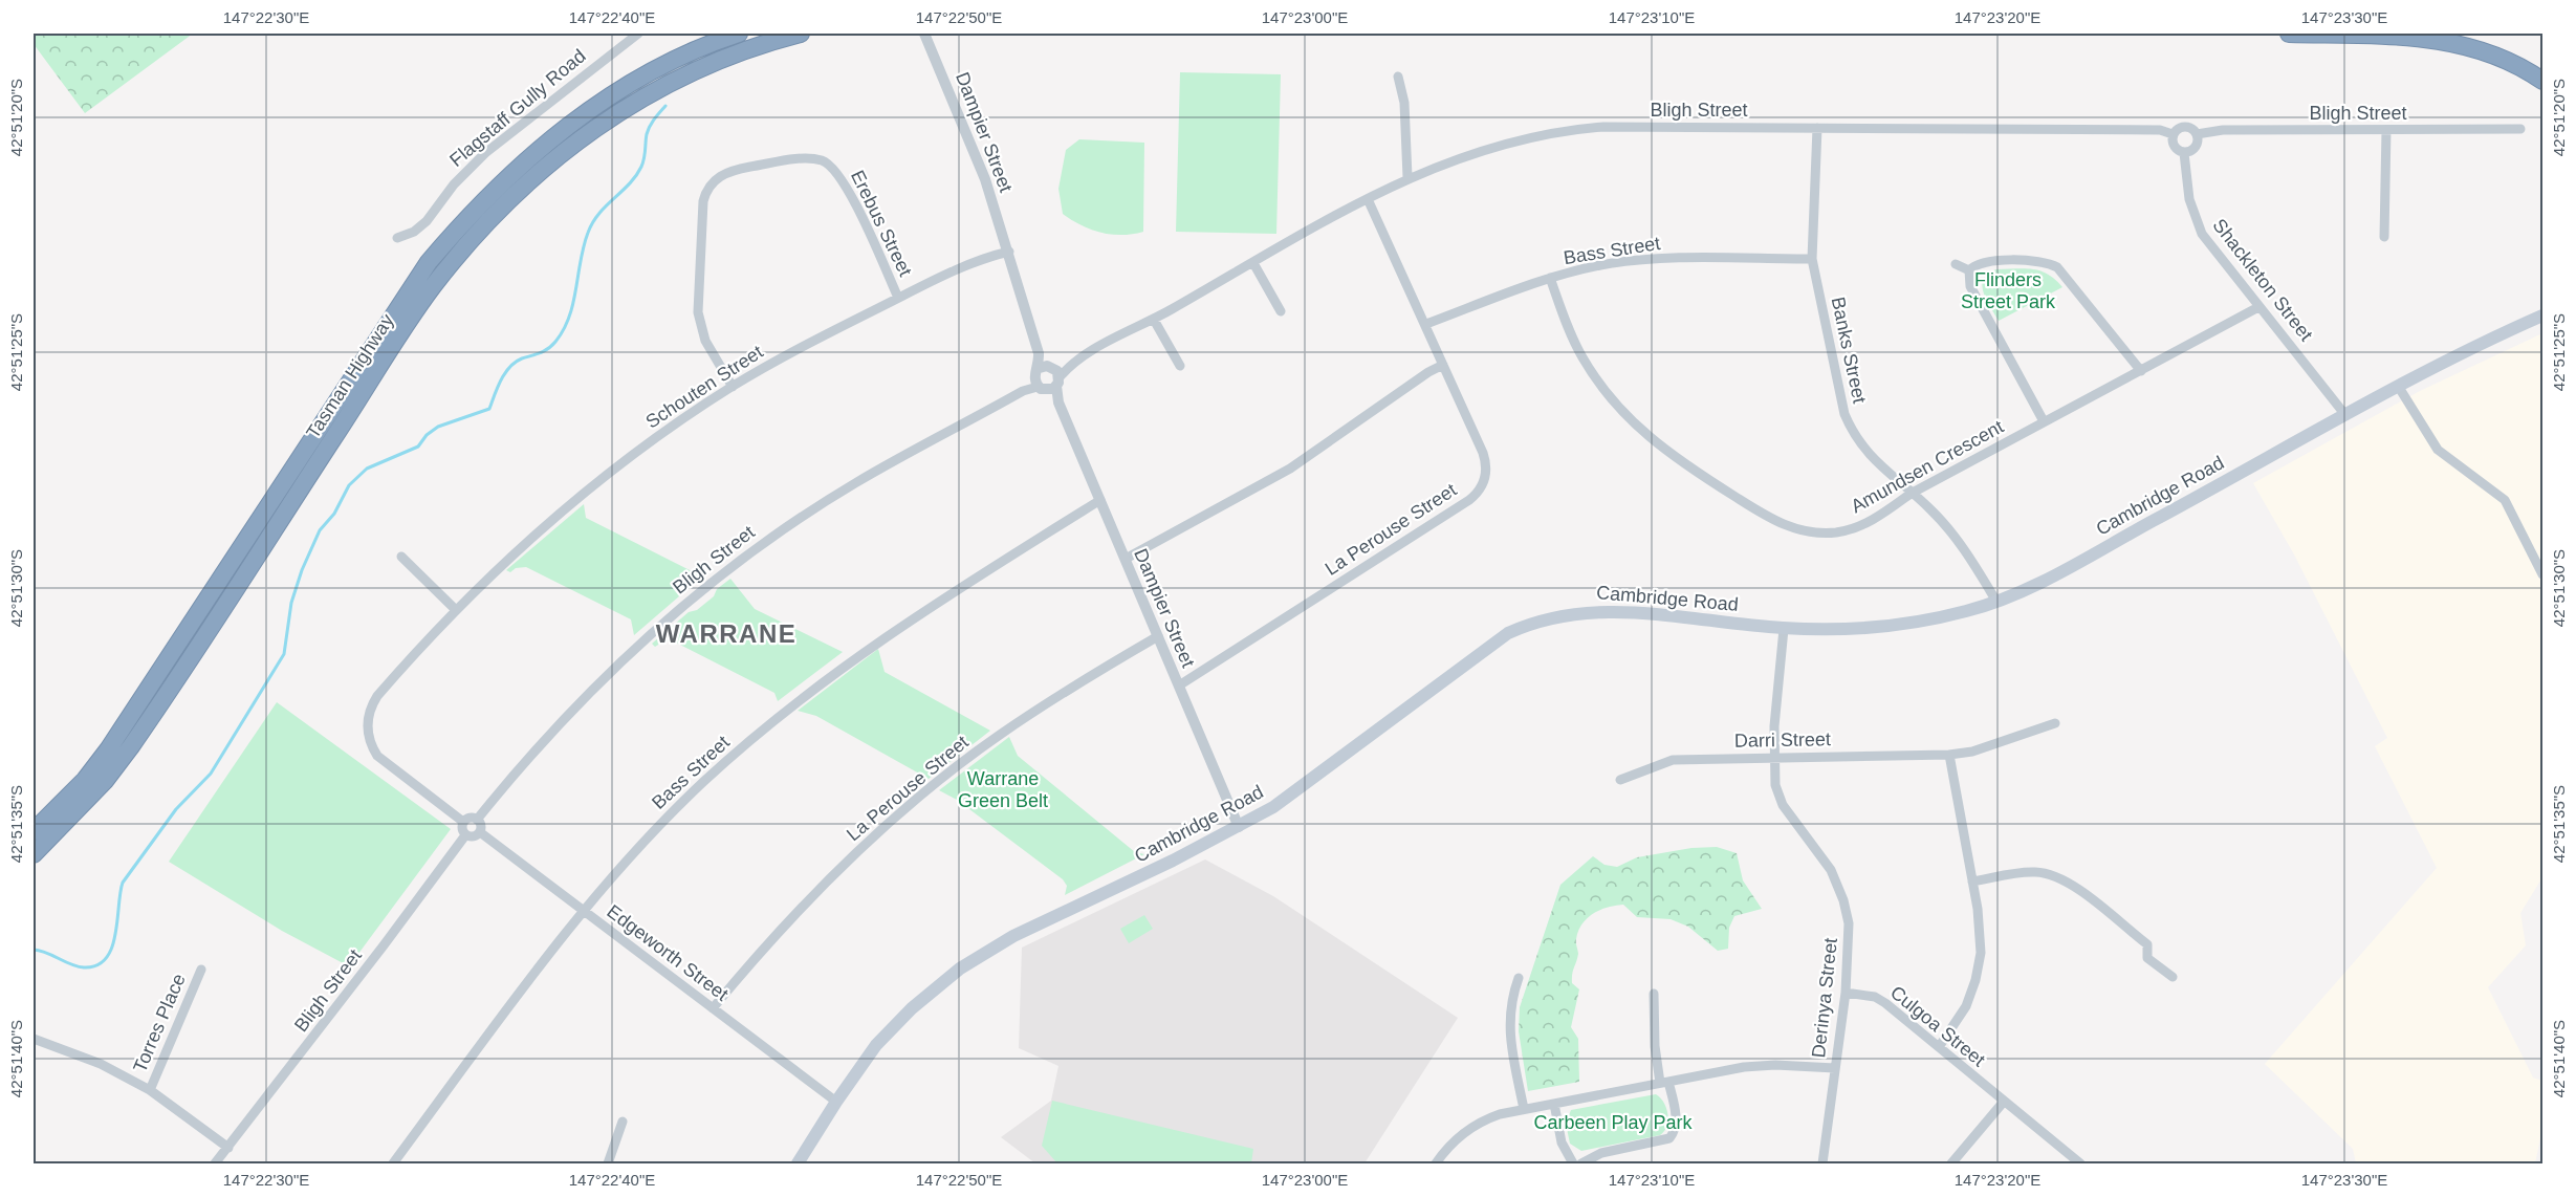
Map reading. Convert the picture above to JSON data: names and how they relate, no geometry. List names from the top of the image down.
{
  "streets": {
    "highway": ["Tasman Highway"],
    "main road": ["Cambridge Road"],
    "street": [
      "Flagstaff Gully Road",
      "Bligh Street",
      "Dampier Street",
      "Erebus Street",
      "Bass Street",
      "Shackleton Street",
      "Banks Street",
      "Schouten Street",
      "Amundsen Crescent",
      "La Perouse Street",
      "Darri Street",
      "Edgeworth Street",
      "Derinya Street",
      "Torres Place",
      "Culgoa Street"
    ]
  },
  "crossings": [
    ["Bligh Street", "Dampier Street"],
    ["Bligh Street", "Shackleton Street"],
    ["Bligh Street", "Banks Street"],
    ["Bligh Street", "Schouten Street"],
    ["Bligh Street", "La Perouse Street"],
    ["Bligh Street", "Edgeworth Street"],
    ["Dampier Street", "Bass Street"],
    ["Dampier Street", "Schouten Street"],
    ["Dampier Street", "Cambridge Road"],
    ["Dampier Street", "La Perouse Street"],
    ["Erebus Street", "Schouten Street"],
    ["Bass Street", "Banks Street"],
    ["Bass Street", "Amundsen Crescent"],
    ["Bass Street", "La Perouse Street"],
    ["Bass Street", "Edgeworth Street"],
    ["Shackleton Street", "Amundsen Crescent"],
    ["Shackleton Street", "Cambridge Road"],
    ["Banks Street", "Amundsen Crescent"],
    ["Banks Street", "Cambridge Road"],
    ["Schouten Street", "Edgeworth Street"],
    ["Cambridge Road", "Edgeworth Street"],
    ["Cambridge Road", "Derinya Street"],
    ["La Perouse Street", "Edgeworth Street"],
    ["Darri Street", "Derinya Street"],
    ["Derinya Street", "Culgoa Street"]
  ],
  "districts": ["WARRANE"],
  "parks": ["Flinders Street Park", "Warrane Green Belt", "Carbeen Play Park"],
  "coordinates": [
    "147°22'30\"E",
    "147°22'40\"E",
    "147°22'50\"E",
    "147°23'00\"E",
    "147°23'10\"E",
    "147°23'20\"E",
    "147°23'30\"E",
    "42°51'20\"S",
    "42°51'25\"S",
    "42°51'30\"S",
    "42°51'35\"S",
    "42°51'40\"S"
  ]
}
